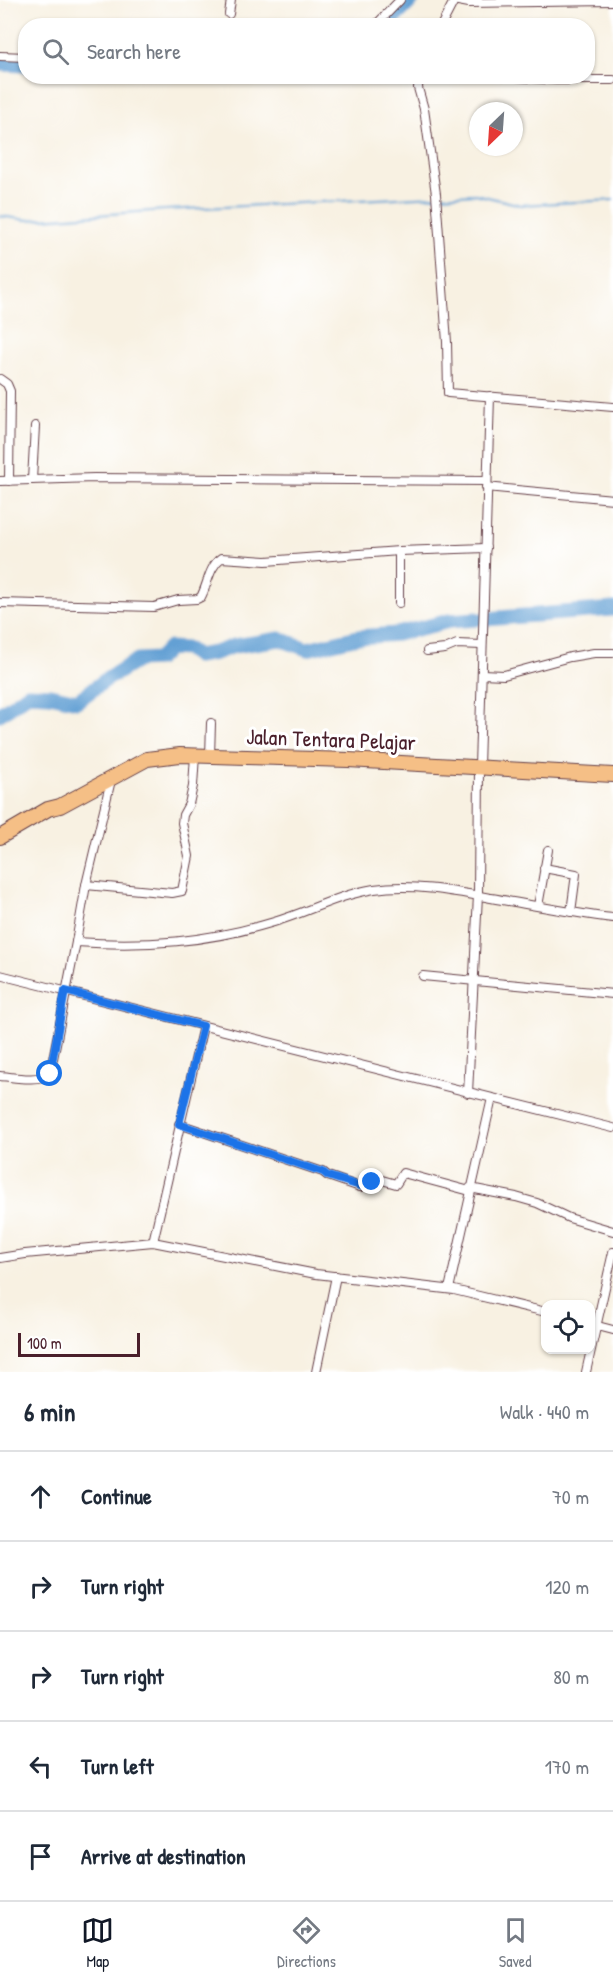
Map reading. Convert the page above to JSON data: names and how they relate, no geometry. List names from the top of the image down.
{
  "streets": {
    "highway": ["Jalan Tentara Pelajar"]
  },
  "scale_bar": "100 m",
  "north": "bottom left",
  "page": {
    "search": "Search here",
    "scale": "100 m",
    "heading": ["6 min", "Walk · 440 m"],
    "list": [
      ["Continue", "70 m"],
      ["Turn right", "120 m"],
      ["Turn right", "80 m"],
      ["Turn left", "170 m"],
      "Arrive at destination"
    ],
    "nav": ["Map", "Directions", "Saved"]
  }
}
